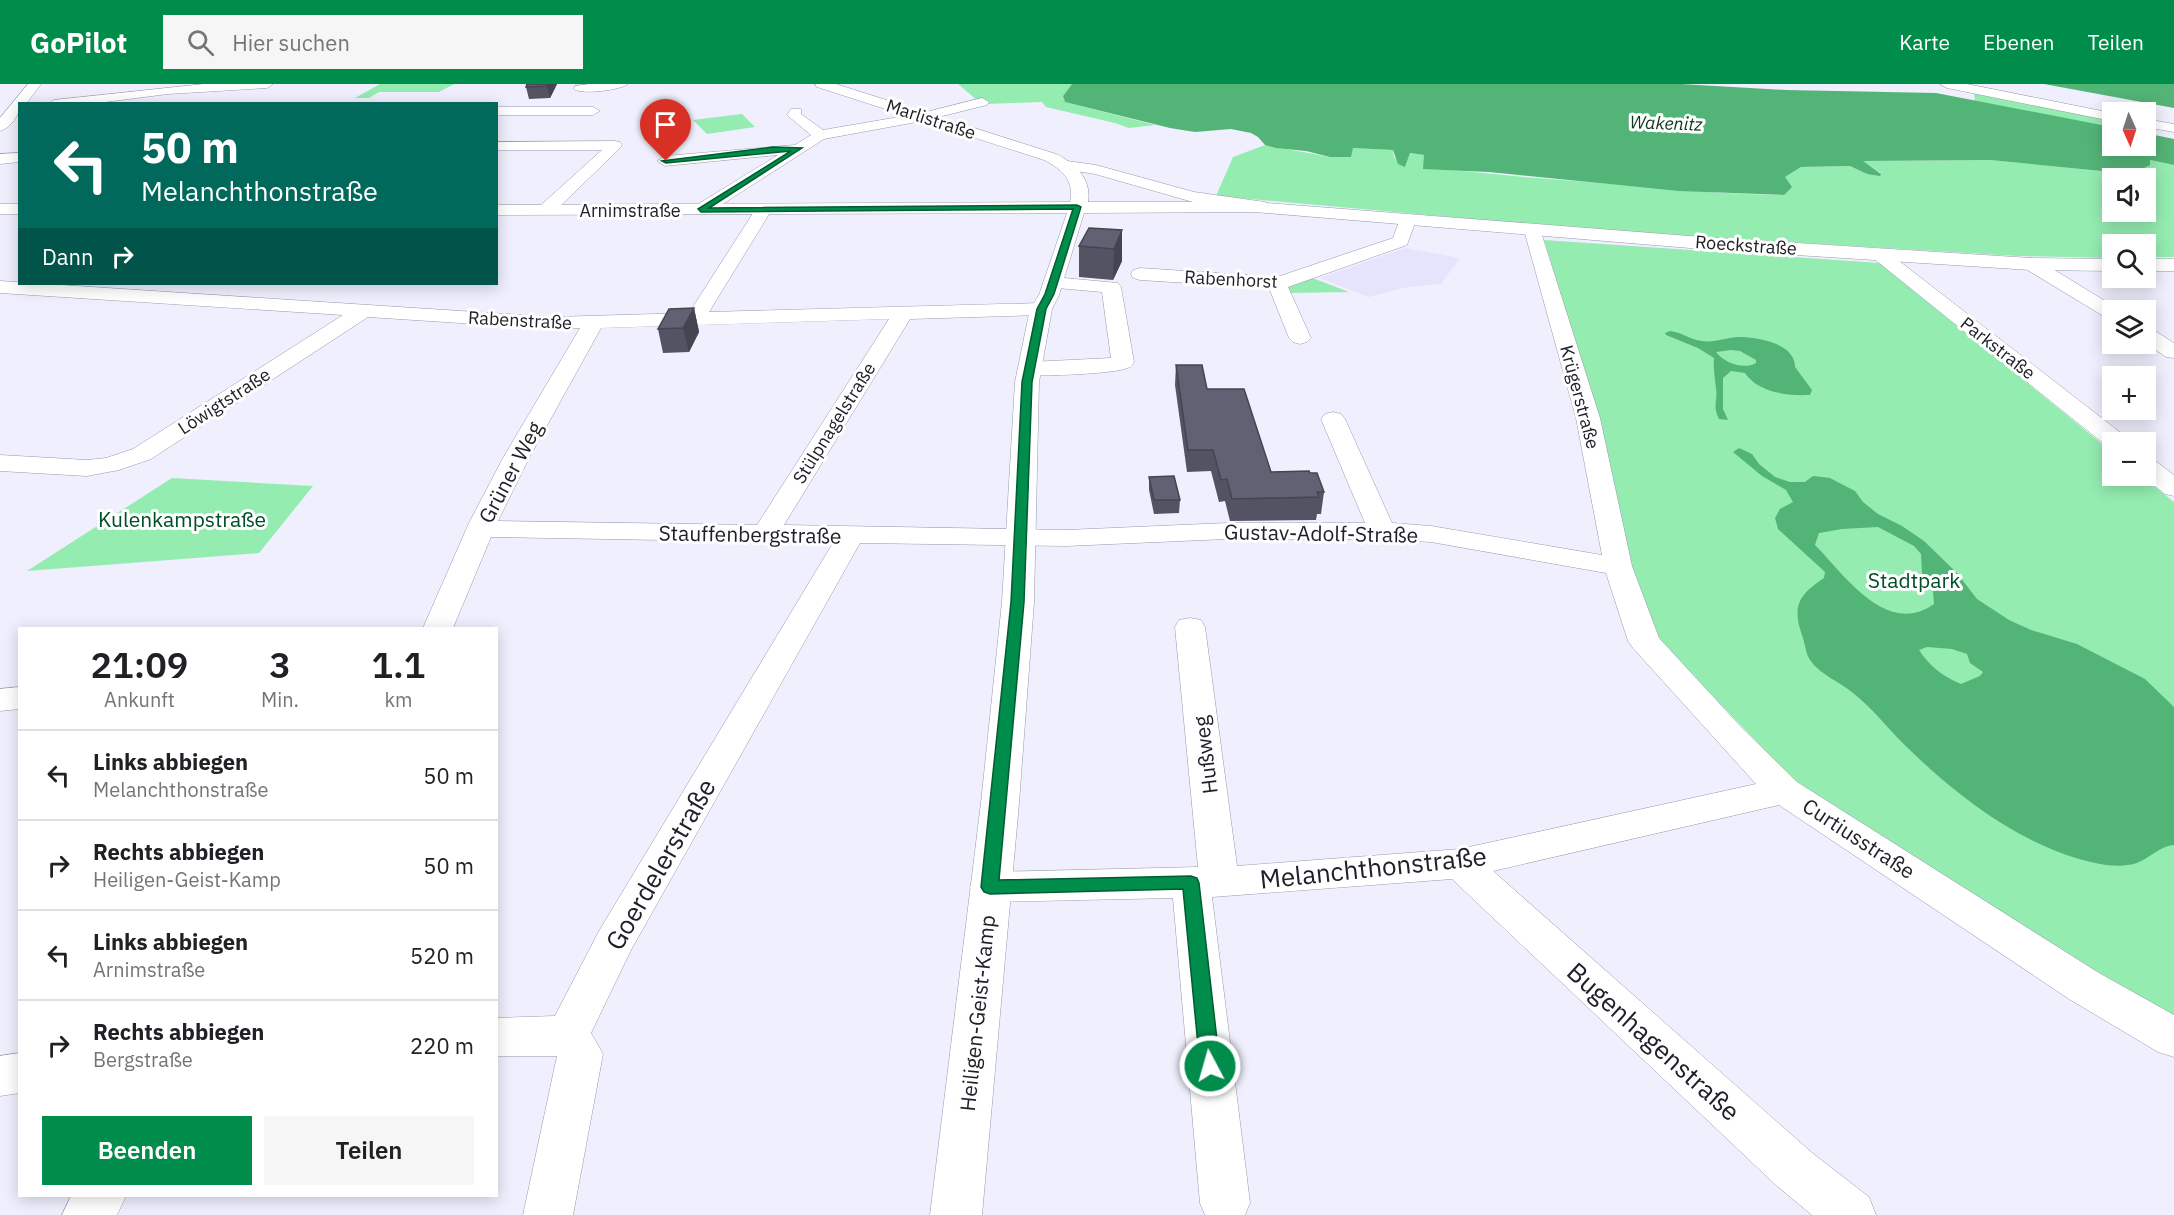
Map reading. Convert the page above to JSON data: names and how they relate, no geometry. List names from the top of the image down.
{
  "streets": {
    "main road": [
      "Marlistraße",
      "Arnimstraße",
      "Roeckstraße",
      "Heiligen-Geist-Kamp"
    ],
    "street": [
      "Rabenhorst",
      "Rabenstraße",
      "Parkstraße",
      "Krügerstraße",
      "Löwigtstraße",
      "Stülpnagelstraße",
      "Grüner Weg",
      "Gustav-Adolf-Straße",
      "Stauffenbergstraße",
      "Hußweg",
      "Curtiusstraße",
      "Goerdelerstraße",
      "Melanchthonstraße",
      "Bugenhagenstraße"
    ]
  },
  "crossings": [
    ["Marlistraße", "Heiligen-Geist-Kamp"],
    ["Arnimstraße", "Roeckstraße"],
    ["Arnimstraße", "Heiligen-Geist-Kamp"],
    ["Roeckstraße", "Rabenhorst"],
    ["Roeckstraße", "Parkstraße"],
    ["Roeckstraße", "Krügerstraße"],
    ["Rabenstraße", "Löwigtstraße"],
    ["Rabenstraße", "Stülpnagelstraße"],
    ["Rabenstraße", "Grüner Weg"],
    ["Rabenstraße", "Heiligen-Geist-Kamp"],
    ["Krügerstraße", "Gustav-Adolf-Straße"],
    ["Krügerstraße", "Curtiusstraße"],
    ["Stülpnagelstraße", "Stauffenbergstraße"],
    ["Grüner Weg", "Stauffenbergstraße"],
    ["Gustav-Adolf-Straße", "Stauffenbergstraße"],
    ["Gustav-Adolf-Straße", "Curtiusstraße"],
    ["Gustav-Adolf-Straße", "Heiligen-Geist-Kamp"],
    ["Stauffenbergstraße", "Goerdelerstraße"],
    ["Stauffenbergstraße", "Heiligen-Geist-Kamp"],
    ["Hußweg", "Melanchthonstraße"],
    ["Curtiusstraße", "Melanchthonstraße"],
    ["Melanchthonstraße", "Heiligen-Geist-Kamp"],
    ["Melanchthonstraße", "Bugenhagenstraße"]
  ],
  "water": ["Wakenitz"],
  "parks": ["Kulenkampstraße", "Stadtpark"],
  "north": "bottom",
  "page": {
    "header": "GoPilot",
    "search": "Hier suchen",
    "nav": ["Karte", "Ebenen", "Teilen"],
    "map_buttons": ["+", "−"],
    "turn": ["50 m", "Melanchthonstraße"],
    "then": "Dann",
    "eta": [
      "21:09",
      "Ankunft",
      "3",
      "Min.",
      "1.1",
      "km"
    ],
    "list": [
      {
        "name": "Links abbiegen",
        "note": "Melanchthonstraße",
        "value": "50 m"
      },
      {
        "name": "Rechts abbiegen",
        "note": "Heiligen-Geist-Kamp",
        "value": "50 m"
      },
      {
        "name": "Links abbiegen",
        "note": "Arnimstraße",
        "value": "520 m"
      },
      {
        "name": "Rechts abbiegen",
        "note": "Bergstraße",
        "value": "220 m"
      }
    ],
    "buttons": ["Beenden", "Teilen"]
  }
}
